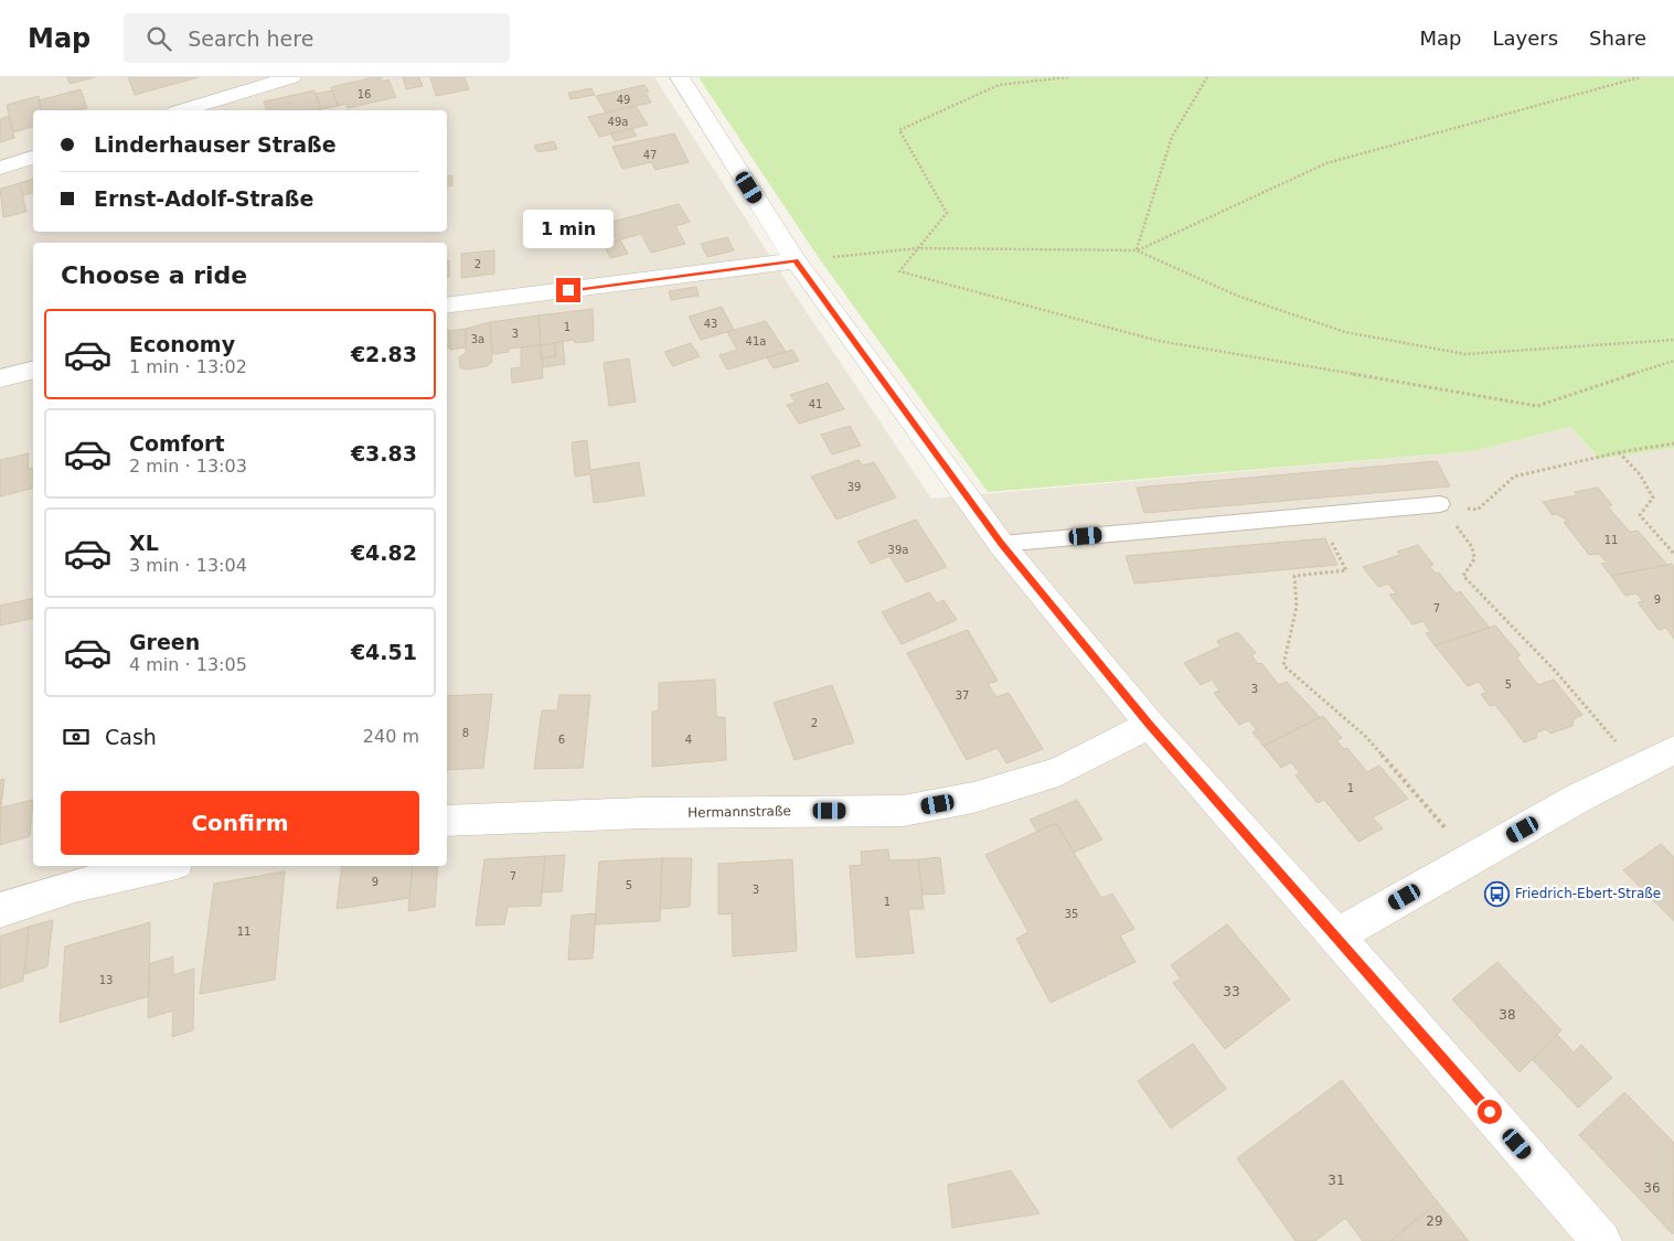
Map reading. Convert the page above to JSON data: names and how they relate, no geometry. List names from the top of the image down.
{
  "streets": {
    "street": ["Hermannstraße"]
  },
  "places": {
    "bus stop": ["Friedrich-Ebert-Straße"]
  },
  "house_numbers": [
    "16",
    "49",
    "49a",
    "47",
    "2",
    "43",
    "1",
    "3",
    "3a",
    "41a",
    "41",
    "39",
    "11",
    "39a",
    "9",
    "7",
    "5",
    "3",
    "37",
    "2",
    "8",
    "6",
    "4",
    "1",
    "7",
    "9",
    "5",
    "3",
    "1",
    "35",
    "11",
    "13",
    "33",
    "38",
    "31",
    "36",
    "29"
  ],
  "page": {
    "header": "Map",
    "search": "Search here",
    "nav": ["Map", "Layers", "Share"],
    "banner": ["Linderhauser Straße", "Ernst-Adolf-Straße"],
    "bubble": "1 min",
    "heading": "Choose a ride",
    "list": [
      {
        "name": "Economy",
        "note": "1 min · 13:02",
        "value": "€2.83"
      },
      {
        "name": "Comfort",
        "note": "2 min · 13:03",
        "value": "€3.83"
      },
      {
        "name": "XL",
        "note": "3 min · 13:04",
        "value": "€4.82"
      },
      {
        "name": "Green",
        "note": "4 min · 13:05",
        "value": "€4.51"
      }
    ],
    "pay": ["Cash", "240 m"],
    "buttons": "Confirm"
  }
}
